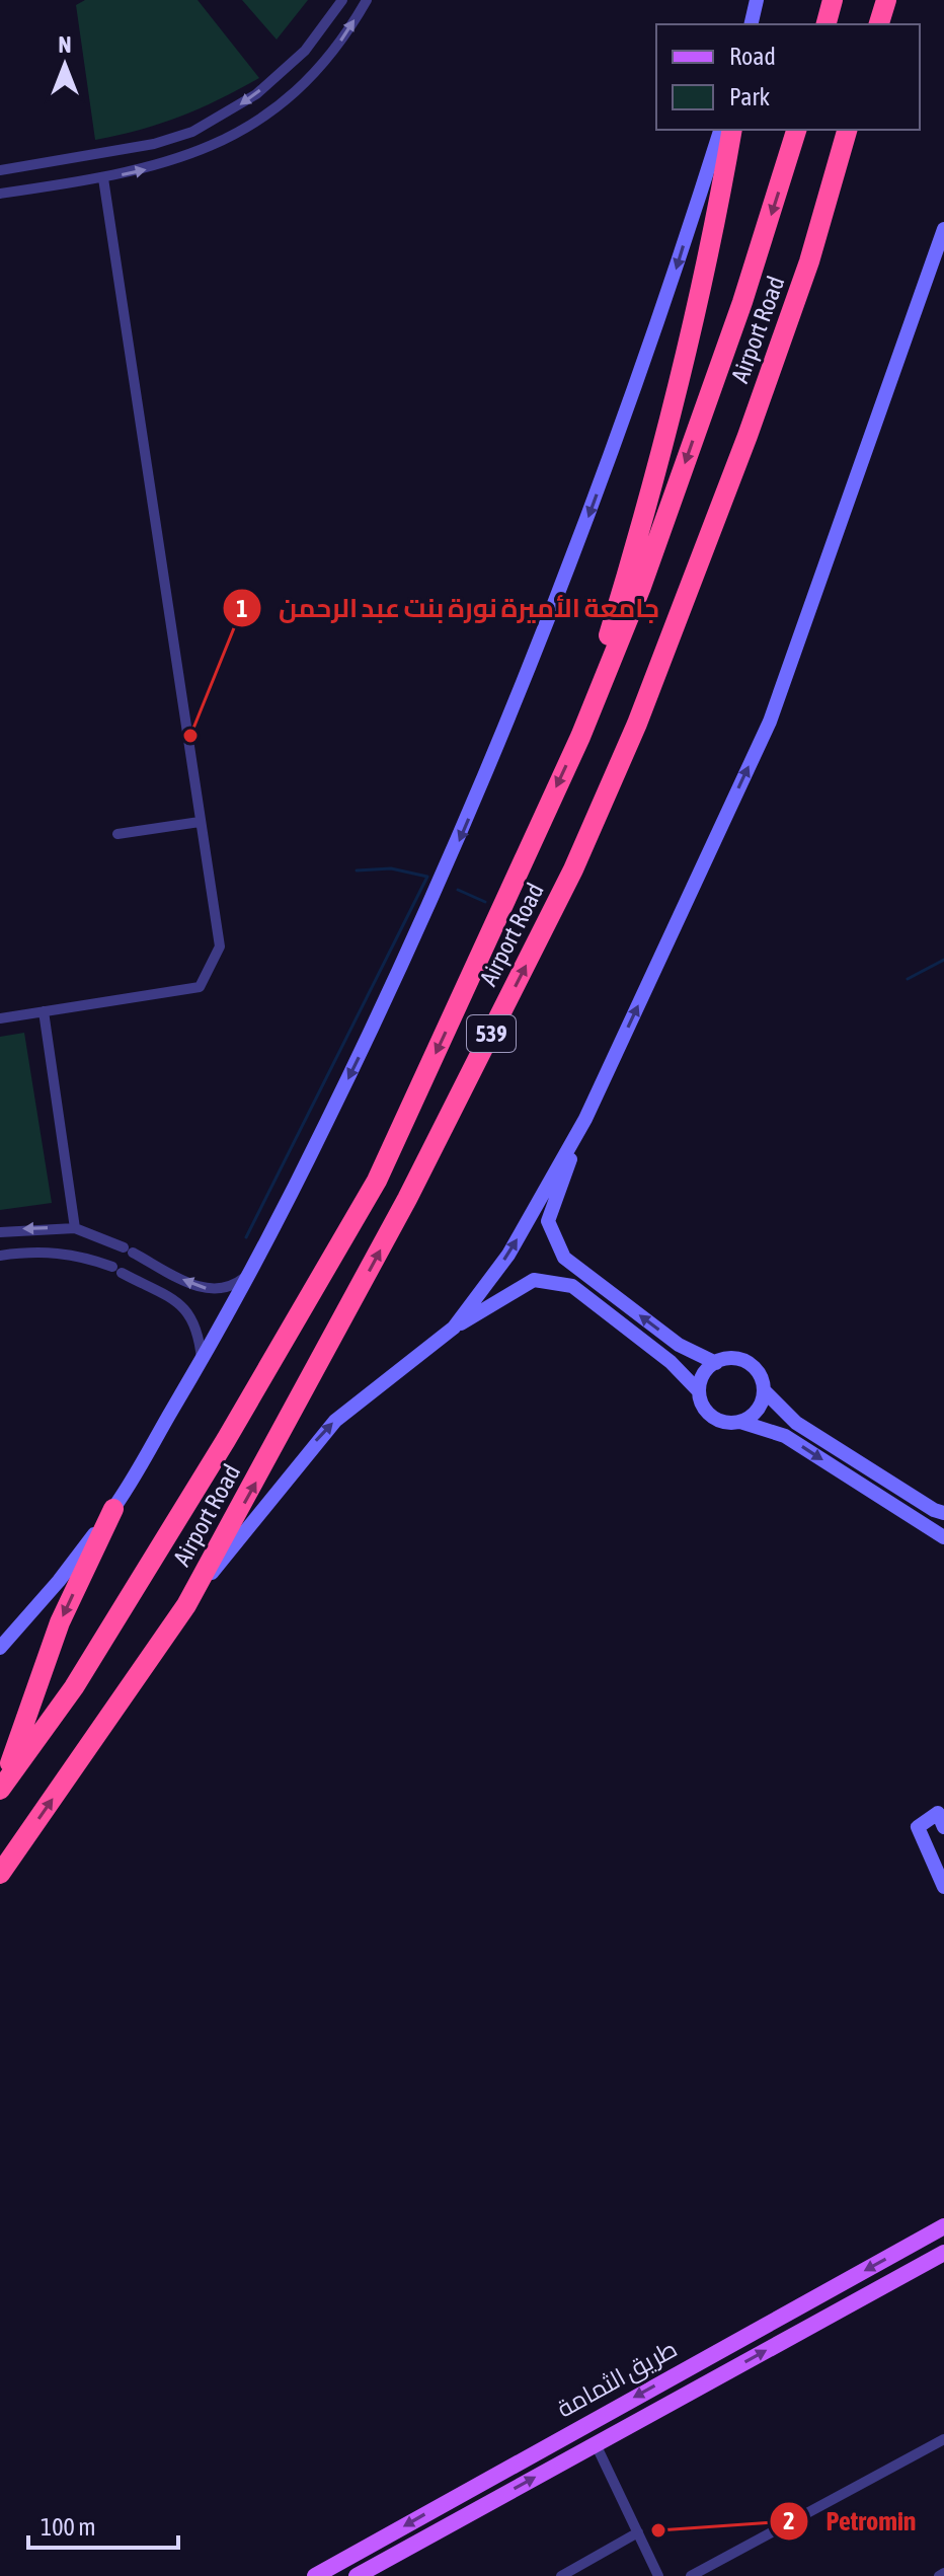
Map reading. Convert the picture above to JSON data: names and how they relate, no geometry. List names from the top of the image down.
{
  "streets": {
    "highway": ["Airport Road", "539"],
    "main road": ["طريق الثمامة"]
  },
  "places": ["جامعة الأميرة نورة بنت عبد الرحمن", "Petromin"],
  "legend": ["Road", "Park"],
  "scale_bar": "100 m",
  "north": "top"
}
